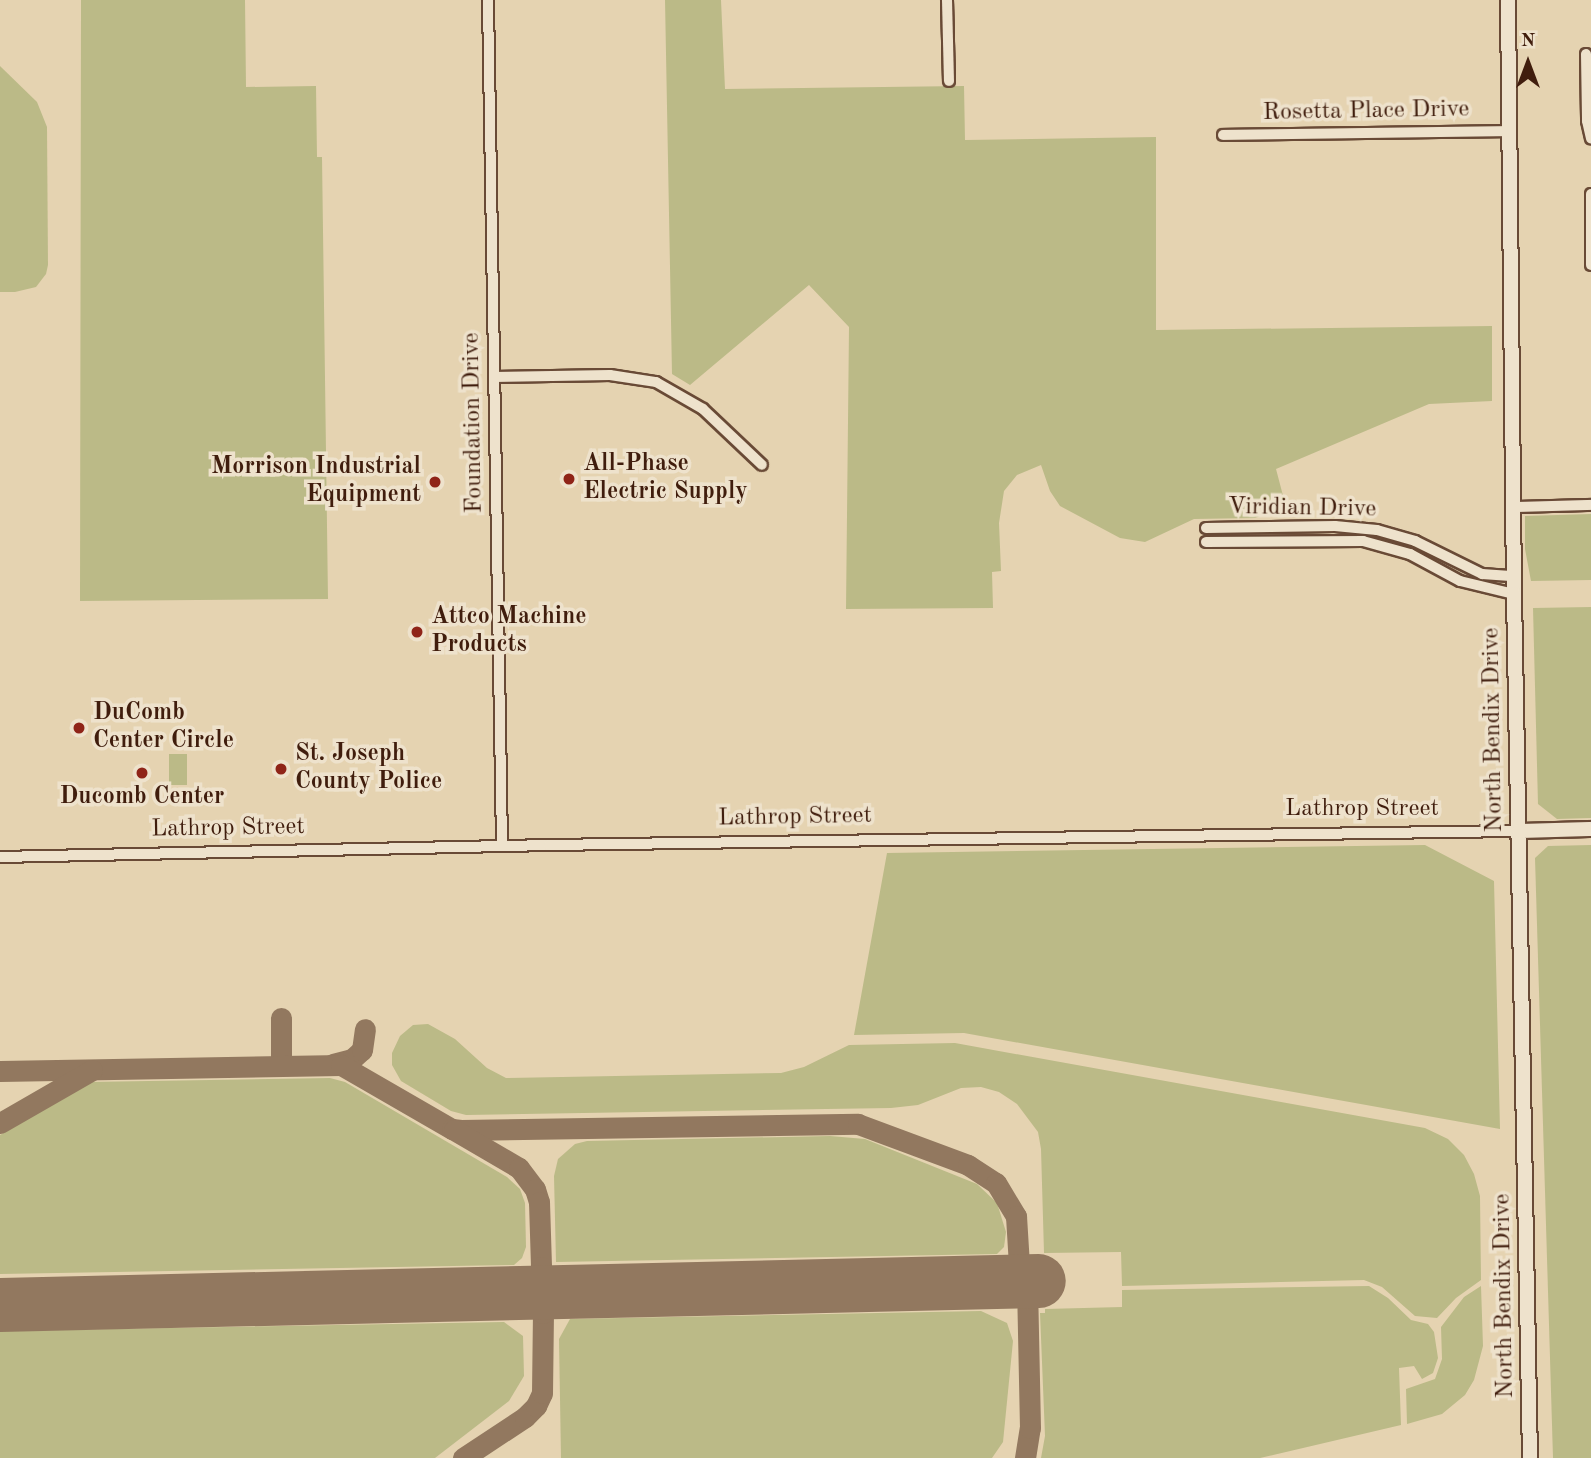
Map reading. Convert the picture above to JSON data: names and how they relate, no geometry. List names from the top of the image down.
{
  "streets": {
    "street": [
      "Rosetta Place Drive",
      "Foundation Drive",
      "Viridian Drive",
      "North Bendix Drive",
      "Lathrop Street"
    ]
  },
  "crossings": [
    ["Rosetta Place Drive", "North Bendix Drive"],
    ["Foundation Drive", "Lathrop Street"],
    ["Viridian Drive", "North Bendix Drive"],
    ["North Bendix Drive", "Lathrop Street"]
  ],
  "places": [
    "All-Phase Electric Supply",
    "Morrison Industrial Equipment",
    "Attco Machine Products",
    "DuComb Center Circle",
    "St. Joseph County Police",
    "Ducomb Center"
  ],
  "north": "top"
}
